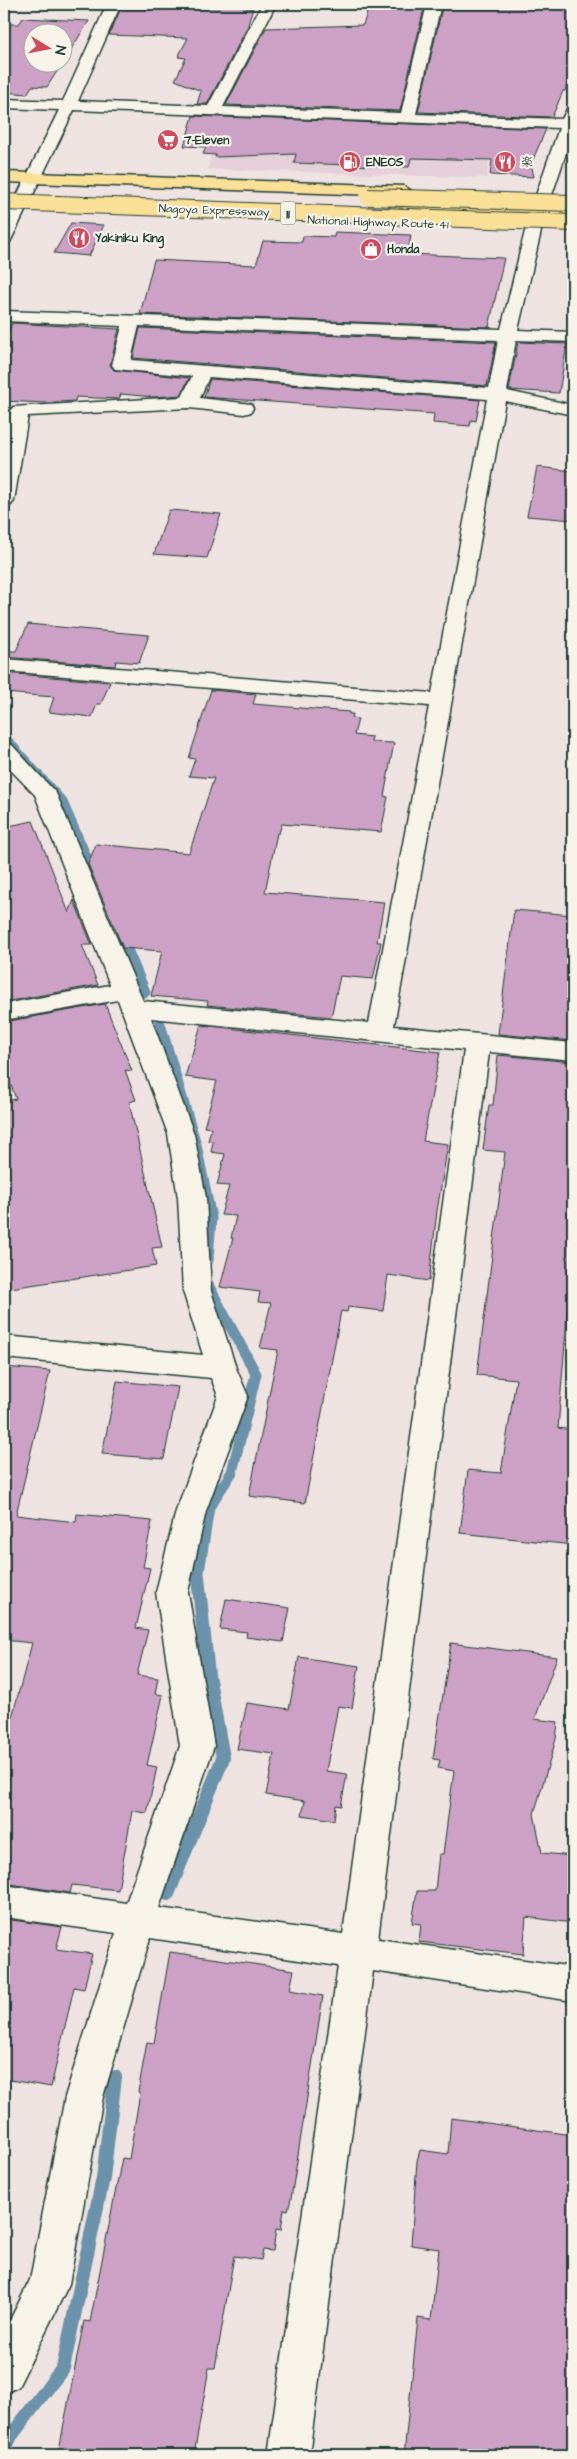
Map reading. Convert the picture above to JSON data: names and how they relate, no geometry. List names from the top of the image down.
{
  "streets": {
    "highway": ["Nagoya Expressway", "11", "National Highway Route 41"]
  },
  "crossings": [
    ["Nagoya Expressway", "National Highway Route 41"]
  ],
  "places": {
    "supermarket": ["7-Eleven"],
    "fuel station": ["ENEOS"],
    "restaurant": ["楽", "Yakiniku King"],
    "shop": ["Honda"]
  },
  "north": "right"
}
